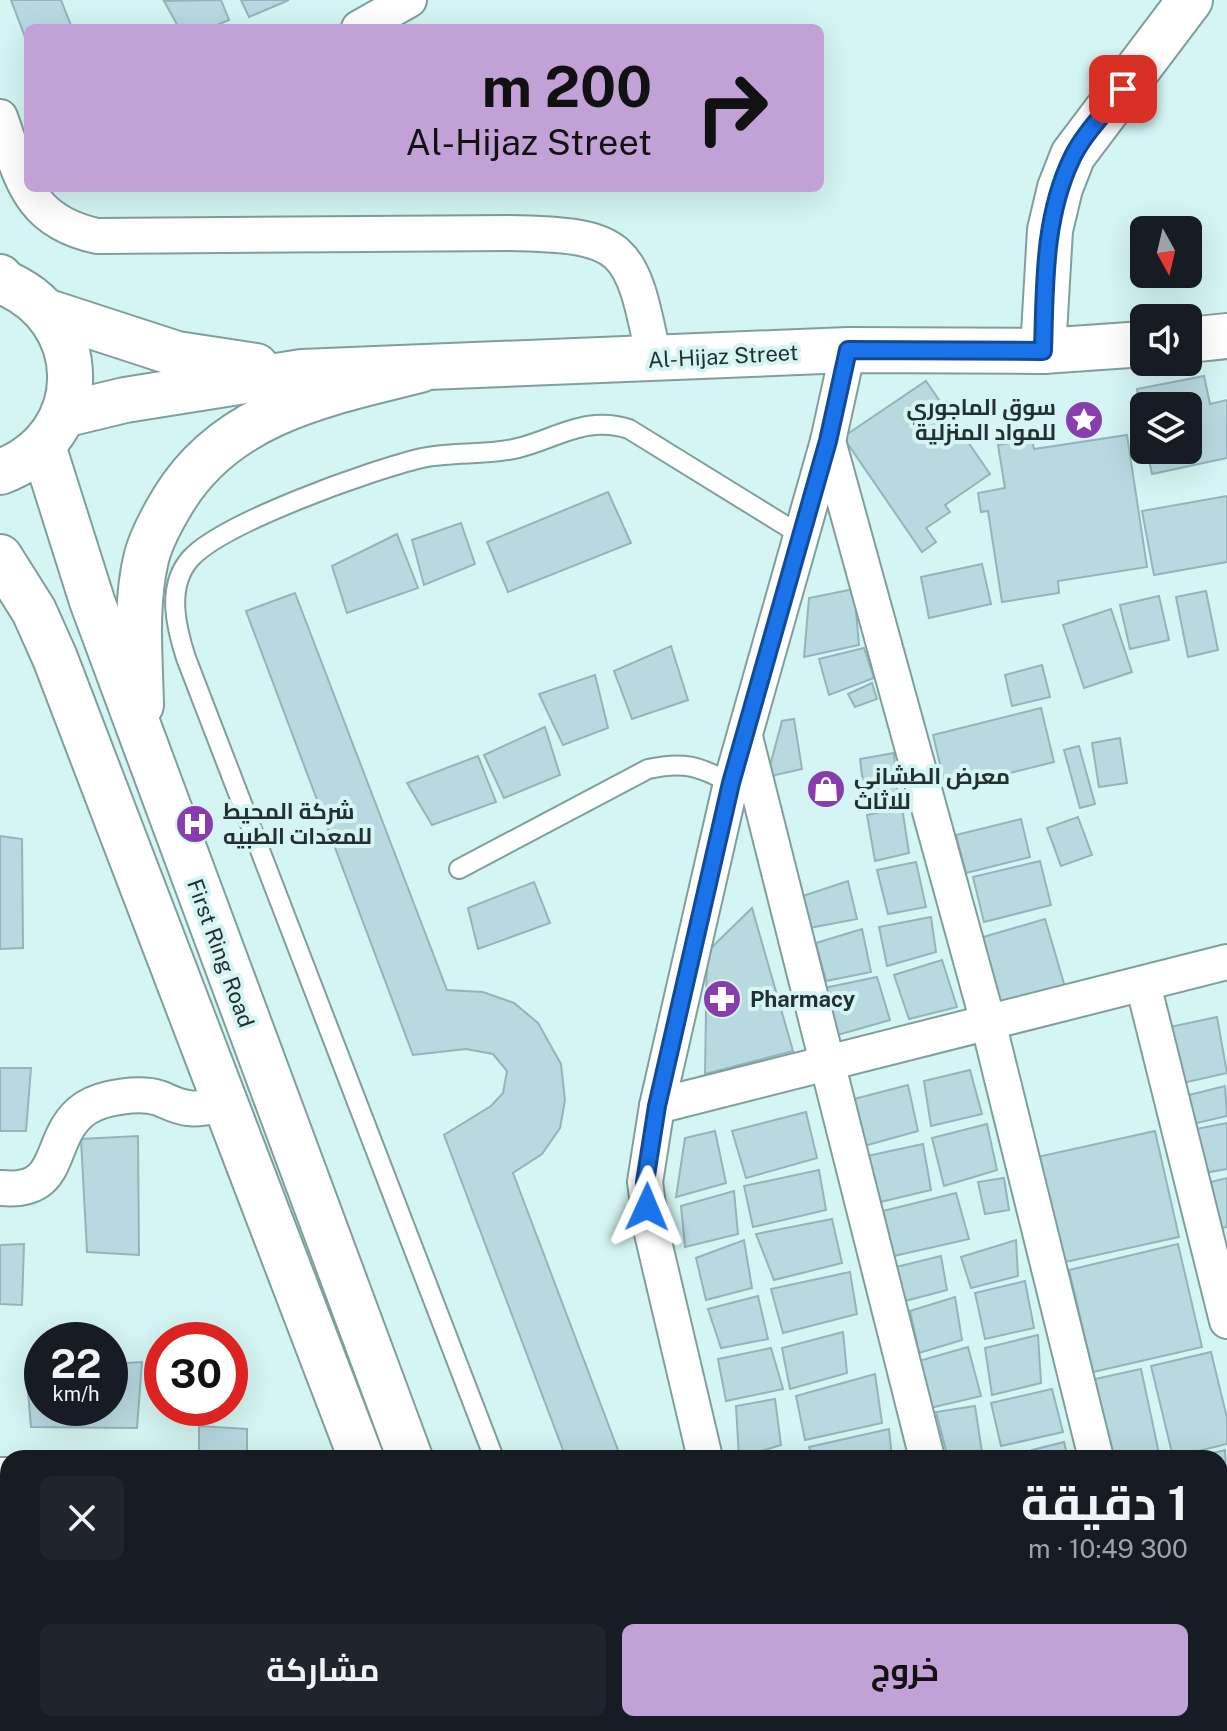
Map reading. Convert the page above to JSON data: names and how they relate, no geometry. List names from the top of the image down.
{
  "streets": {
    "main road": ["Al-Hijaz Street", "First Ring Road"]
  },
  "crossings": [
    ["Al-Hijaz Street", "First Ring Road"]
  ],
  "places": {
    "place": ["سوق الماجوري للمواد المنزلية"],
    "shop": ["معرض الطشاني للاثاث"],
    "hospital": ["شركة المحيط للمعدات الطبيه"],
    "pharmacy": ["Pharmacy"]
  },
  "north": "bottom",
  "page": {
    "turn": ["200 m", "Al-Hijaz Street"],
    "speed": "22 km/h",
    "limit": "30",
    "heading": ["1 دقيقة", "300 m · 10:49"],
    "buttons": ["خروج", "مشاركة"]
  }
}
